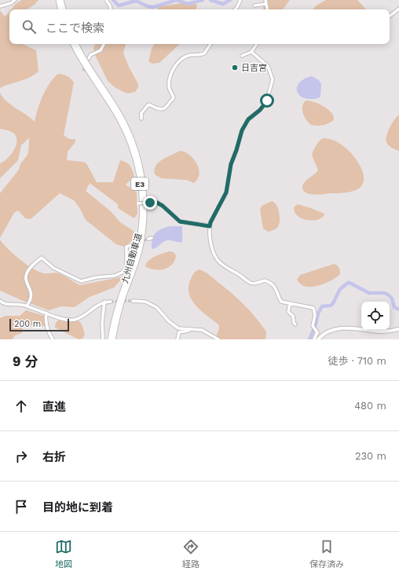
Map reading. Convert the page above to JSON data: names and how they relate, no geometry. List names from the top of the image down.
{
  "streets": {
    "highway": ["E3", "九州自動車道"]
  },
  "places": ["日吉宮"],
  "scale_bar": "200 m",
  "page": {
    "search": "ここで検索",
    "scale": "200 m",
    "heading": ["9 分", "徒歩 · 710 m"],
    "list": [
      ["直進", "480 m"],
      ["右折", "230 m"],
      "目的地に到着"
    ],
    "nav": ["地図", "経路", "保存済み"]
  }
}
